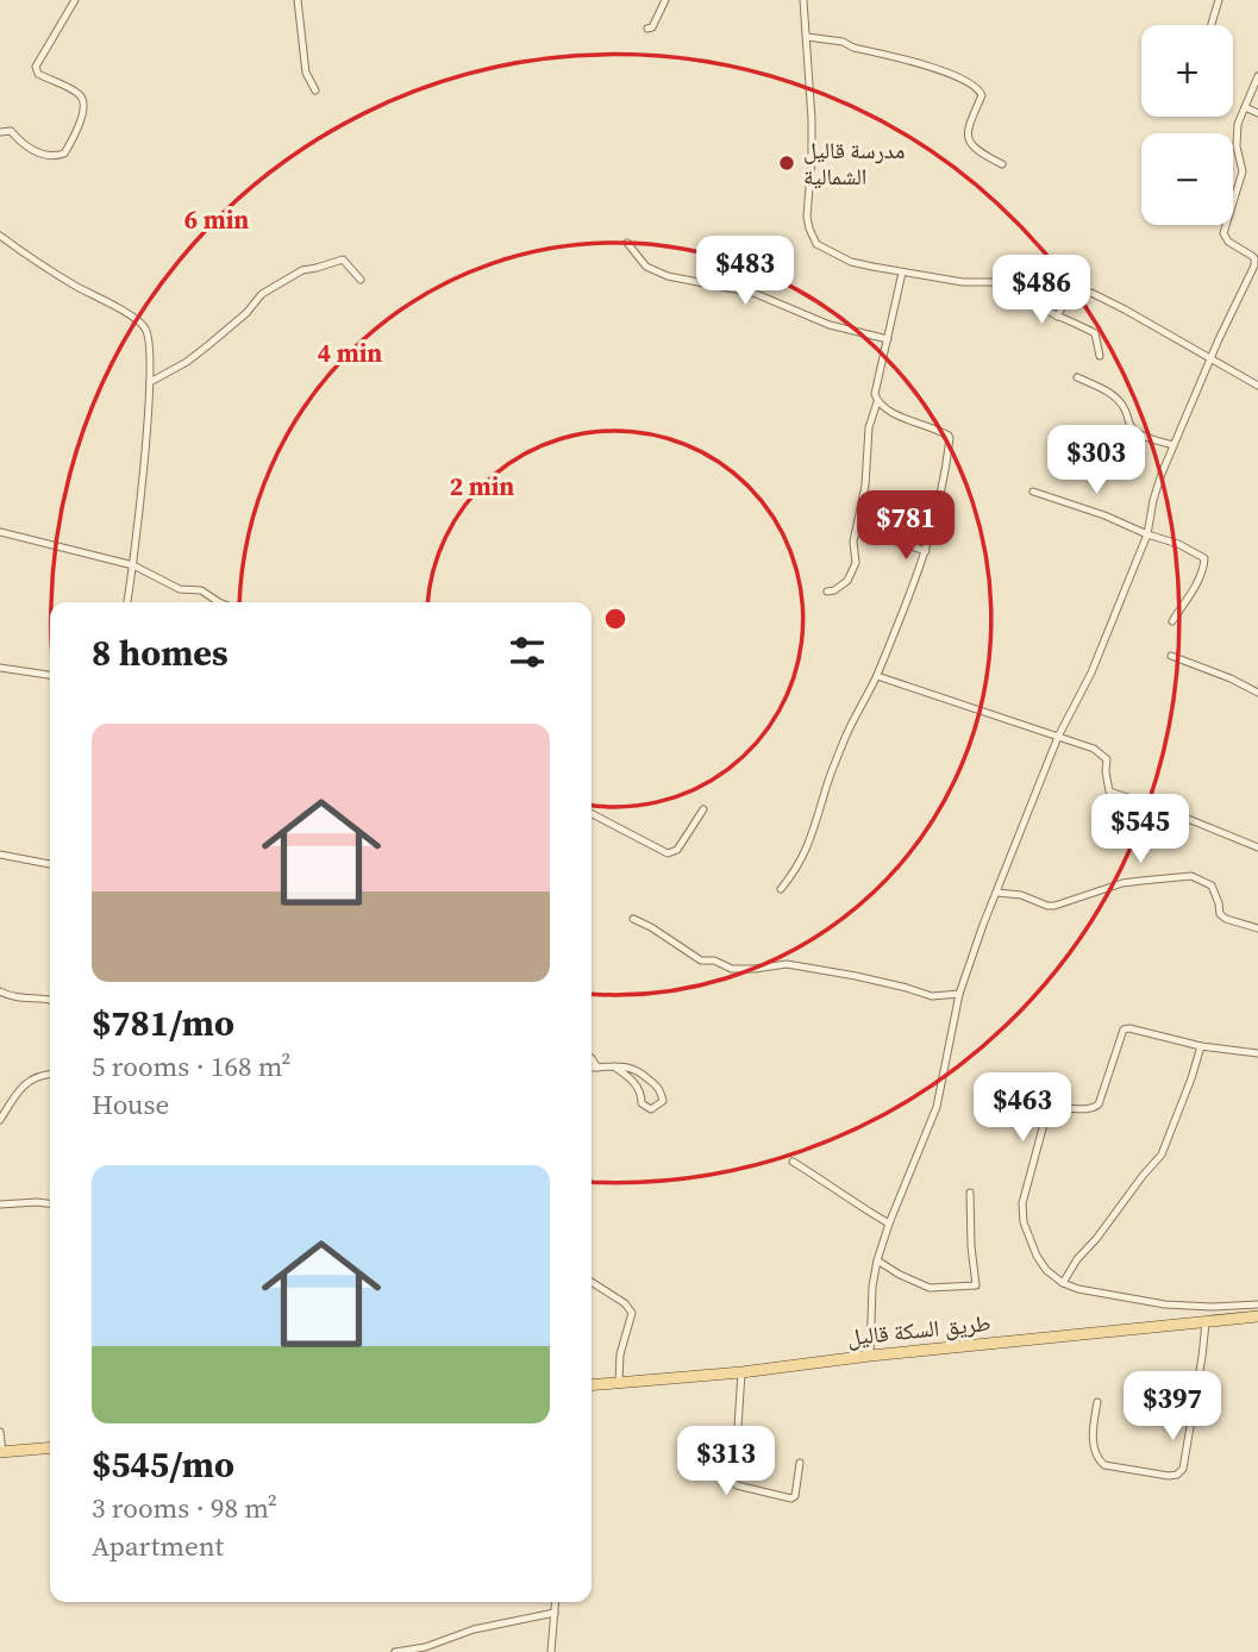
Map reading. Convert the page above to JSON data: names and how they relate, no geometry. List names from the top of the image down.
{
  "streets": {
    "main road": ["طريق السكة قاليل"]
  },
  "places": ["مدرسة قاليل الشمالية"],
  "page": {
    "map_buttons": ["+", "−"],
    "price": [
      "$483",
      "$486",
      "$303",
      "$781",
      "$545",
      "$463",
      "$397",
      "$313"
    ],
    "heading": "8 homes",
    "list": [
      {
        "name": "$781/mo",
        "note": "5 rooms · 168 m² · House"
      },
      {
        "name": "$545/mo",
        "note": "3 rooms · 98 m² · Apartment"
      }
    ]
  },
  "rings": ["6 min", "4 min", "2 min"]
}
